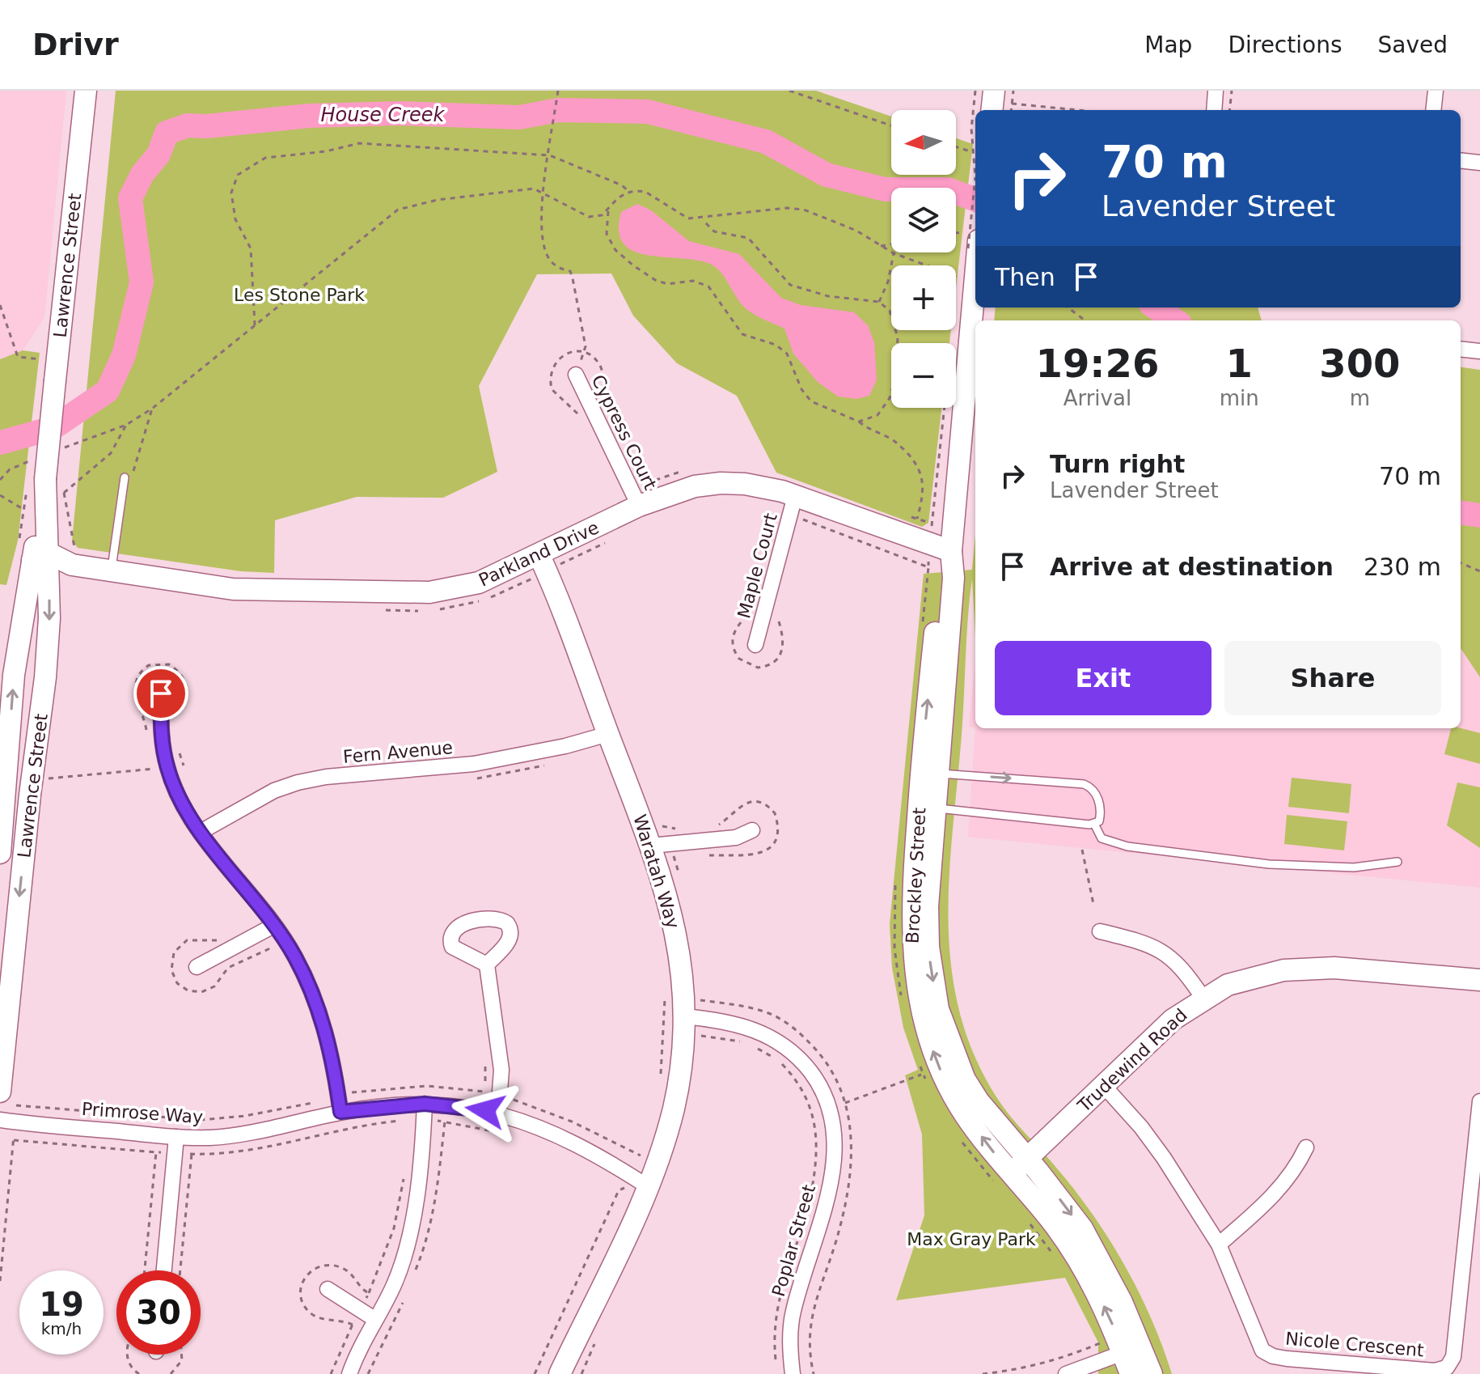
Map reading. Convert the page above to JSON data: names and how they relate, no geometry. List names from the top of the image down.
{
  "streets": {
    "main road": [
      "Lawrence Street",
      "Parkland Drive",
      "Waratah Way",
      "Brockley Street",
      "Trudewind Road"
    ],
    "street": [
      "Cypress Court",
      "Maple Court",
      "Fern Avenue",
      "Primrose Way",
      "Poplar Street",
      "Nicole Crescent"
    ]
  },
  "crossings": [
    ["Lawrence Street", "Parkland Drive"],
    ["Cypress Court", "Parkland Drive"],
    ["Parkland Drive", "Maple Court"],
    ["Parkland Drive", "Waratah Way"],
    ["Parkland Drive", "Brockley Street"],
    ["Fern Avenue", "Waratah Way"],
    ["Waratah Way", "Primrose Way"],
    ["Waratah Way", "Poplar Street"],
    ["Brockley Street", "Trudewind Road"],
    ["Trudewind Road", "Nicole Crescent"]
  ],
  "water": ["House Creek"],
  "parks": ["Les Stone Park", "Max Gray Park"],
  "north": "left",
  "page": {
    "header": "Drivr",
    "nav": ["Map", "Directions", "Saved"],
    "map_buttons": ["+", "−"],
    "turn": ["70 m", "Lavender Street"],
    "then": "Then",
    "eta": [
      "19:26",
      "Arrival",
      "1",
      "min",
      "300",
      "m"
    ],
    "list": [
      {
        "name": "Turn right",
        "note": "Lavender Street",
        "value": "70 m"
      },
      {
        "name": "Arrive at destination",
        "value": "230 m"
      }
    ],
    "buttons": ["Exit", "Share"],
    "speed": "19 km/h",
    "limit": "30"
  }
}
